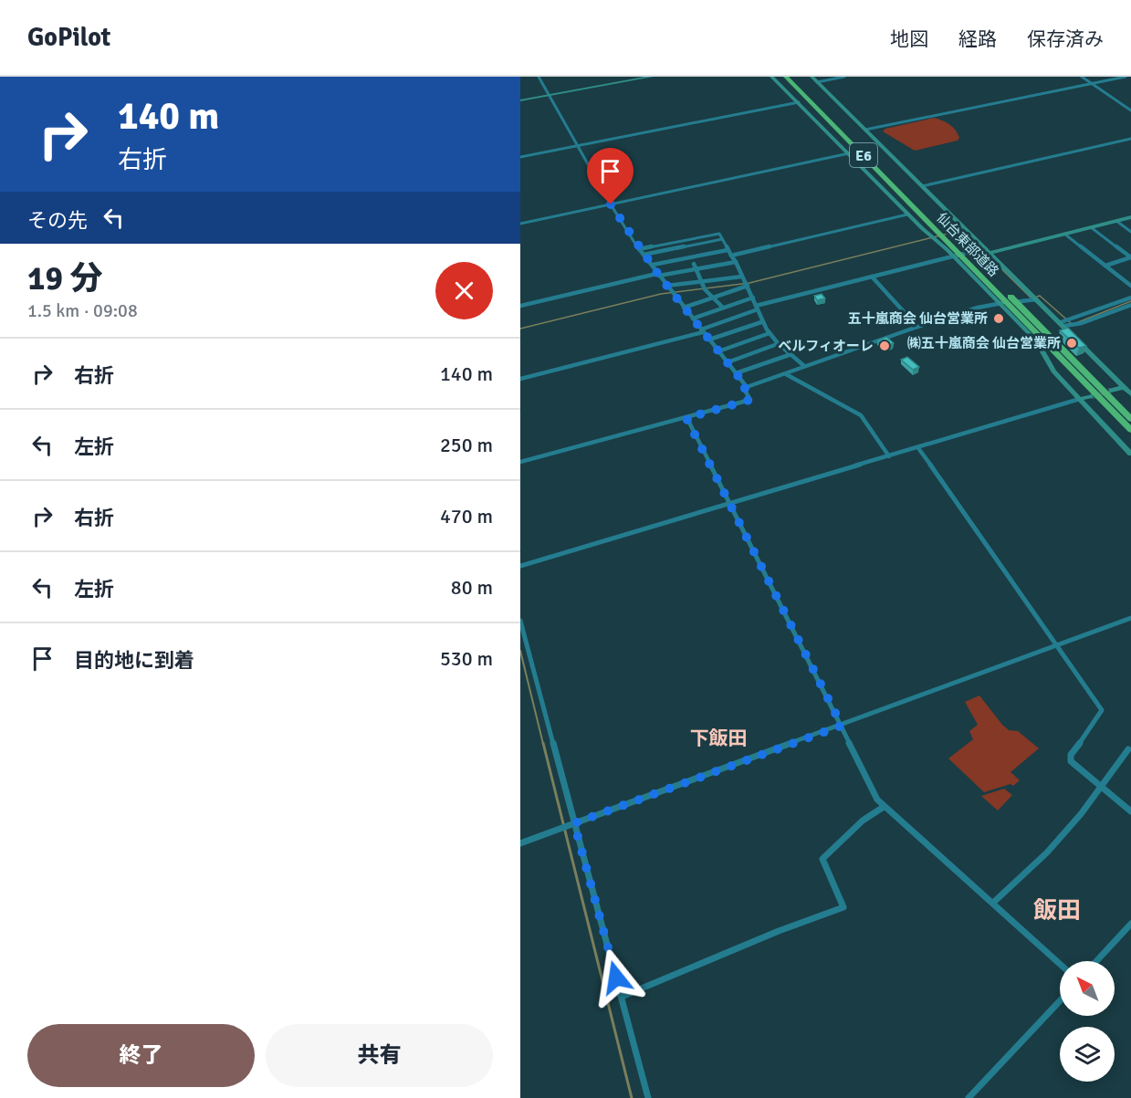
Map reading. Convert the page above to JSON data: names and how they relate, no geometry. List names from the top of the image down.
{
  "streets": {
    "highway": ["E6", "仙台東部道路"]
  },
  "districts": ["下飯田", "飯田"],
  "places": ["五十嵐商会 仙台営業所", "㈱五十嵐商会 仙台営業所", "ベルフィオーレ"],
  "north": "top left",
  "page": {
    "header": "GoPilot",
    "nav": ["地図", "経路", "保存済み"],
    "turn": ["140 m", "右折"],
    "then": "その先",
    "heading": ["19 分", "1.5 km · 09:08"],
    "list": [
      {
        "name": "右折",
        "value": "140 m"
      },
      {
        "name": "左折",
        "value": "250 m"
      },
      {
        "name": "右折",
        "value": "470 m"
      },
      {
        "name": "左折",
        "value": "80 m"
      },
      {
        "name": "目的地に到着",
        "value": "530 m"
      }
    ],
    "buttons": ["終了", "共有"]
  }
}
